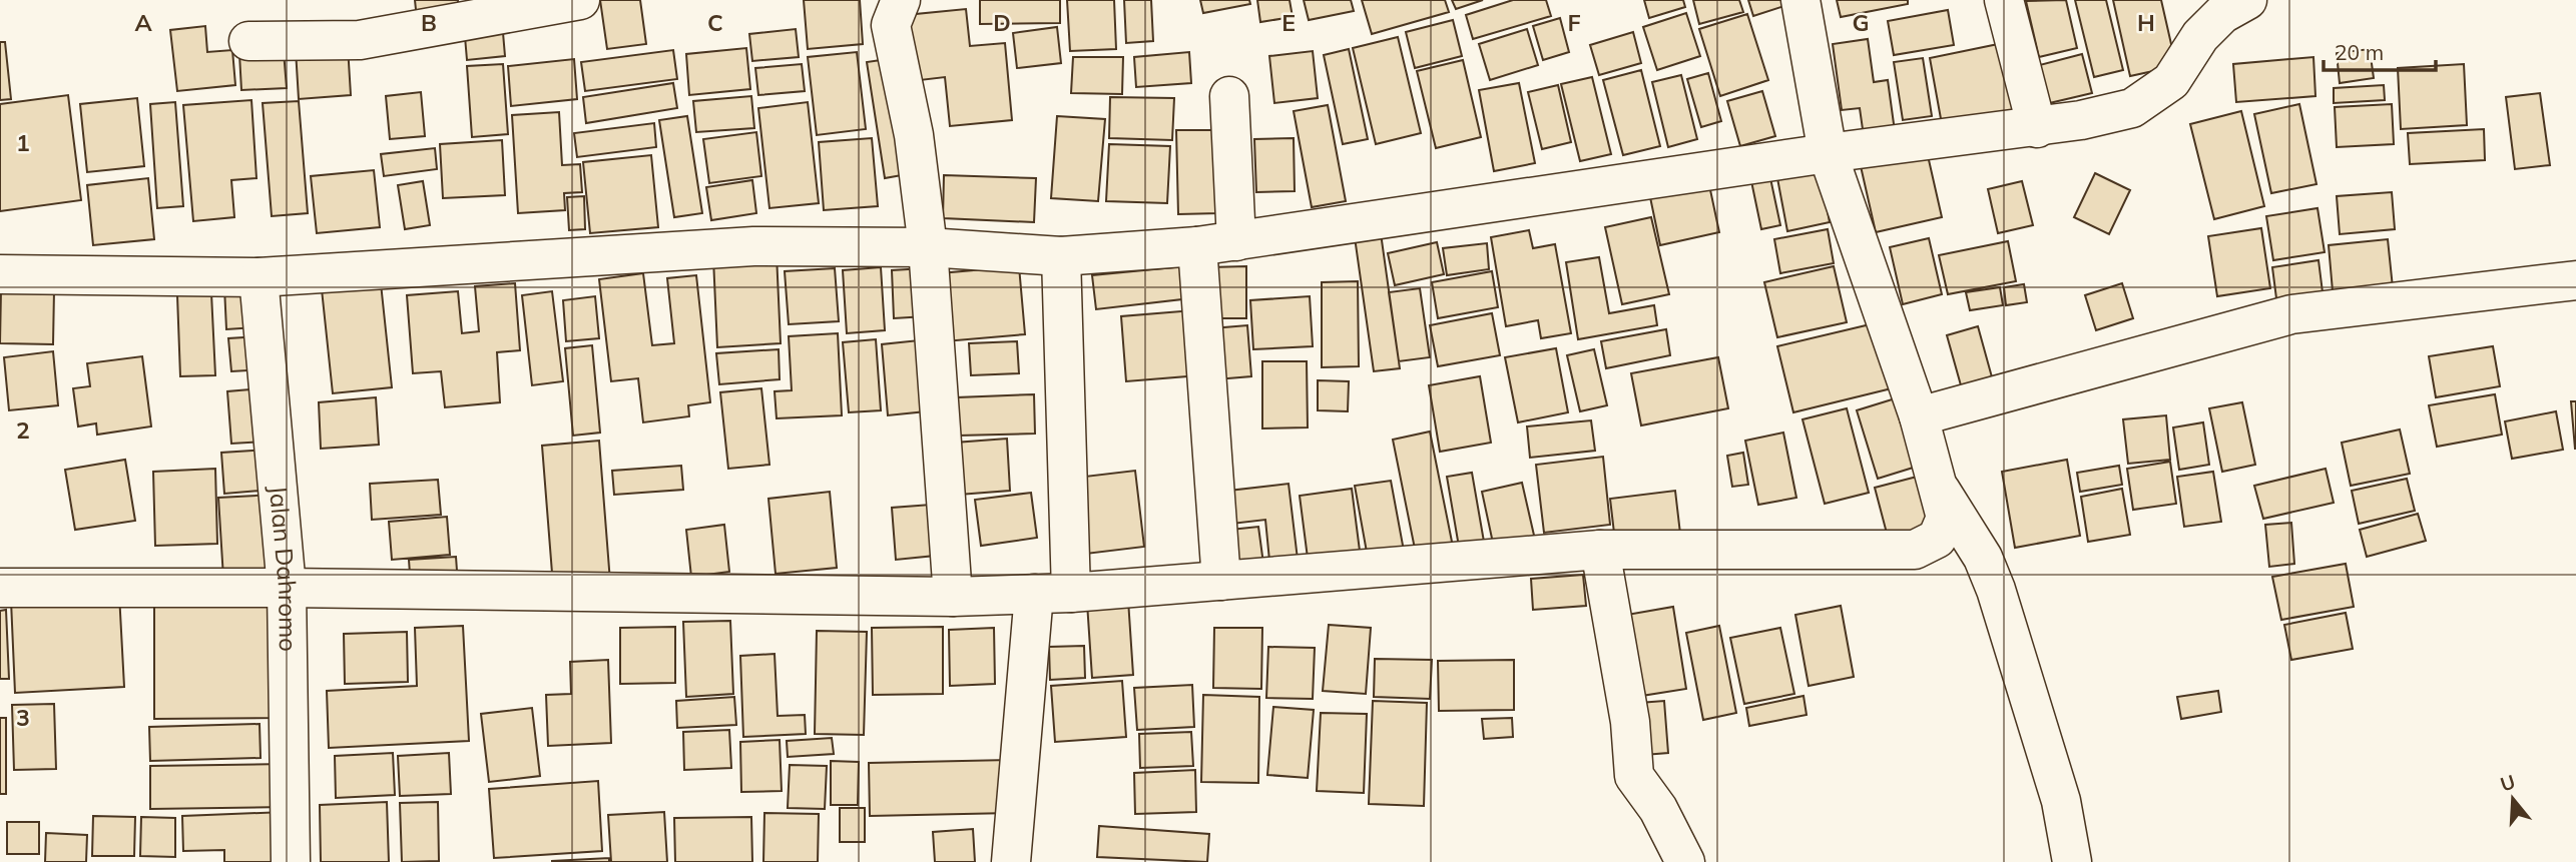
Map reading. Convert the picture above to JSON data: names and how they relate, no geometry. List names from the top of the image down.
{
  "streets": {
    "street": ["Jalan Dahromo"]
  },
  "scale_bar": "20 m",
  "north": "top",
  "grid": {
    "columns": [
      "A",
      "B",
      "C",
      "D",
      "E",
      "F",
      "G",
      "H"
    ],
    "rows": ["1", "2", "3"]
  }
}
